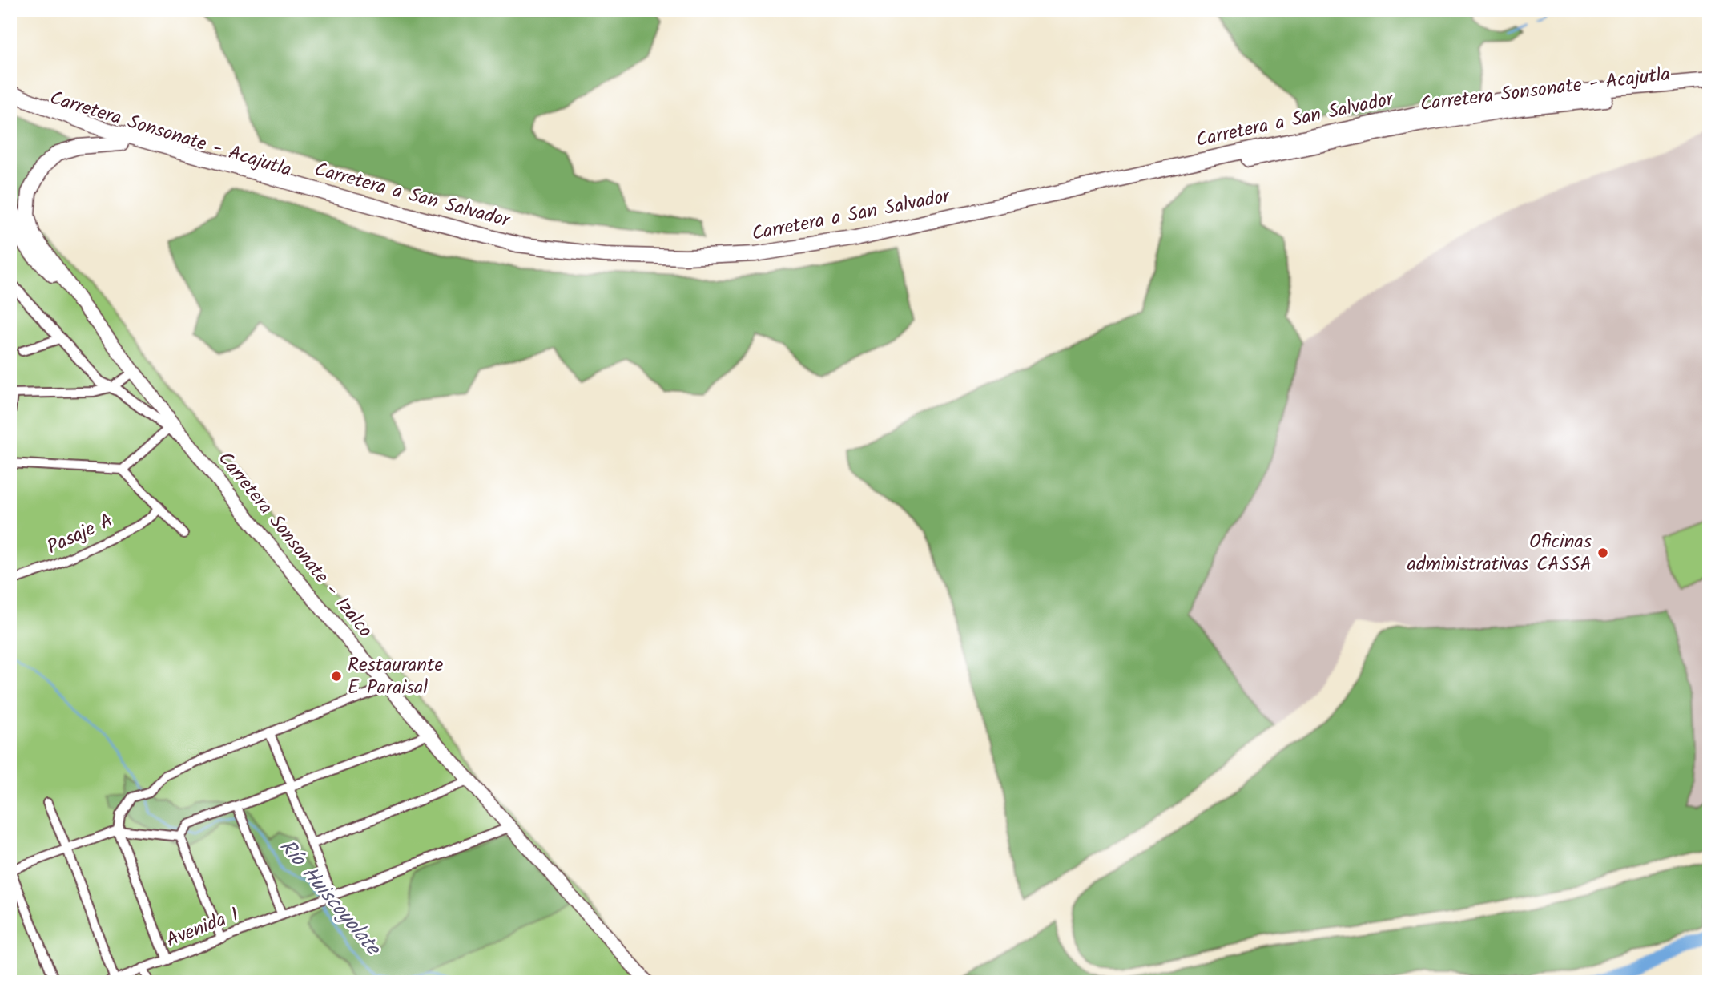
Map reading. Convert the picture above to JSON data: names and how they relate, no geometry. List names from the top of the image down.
{
  "streets": {
    "highway": ["Carretera Sonsonate - Acajutla", "Carretera a San Salvador"],
    "main road": ["Carretera Sonsonate - Izalco"],
    "street": ["Pasaje A", "Avenida 1"]
  },
  "crossings": [
    ["Carretera Sonsonate - Izalco", "Avenida 1"]
  ],
  "water": ["Río Huiscoyolate"],
  "places": ["Oficinas administrativas CASSA", "Restaurante E Paraisal"]
}
